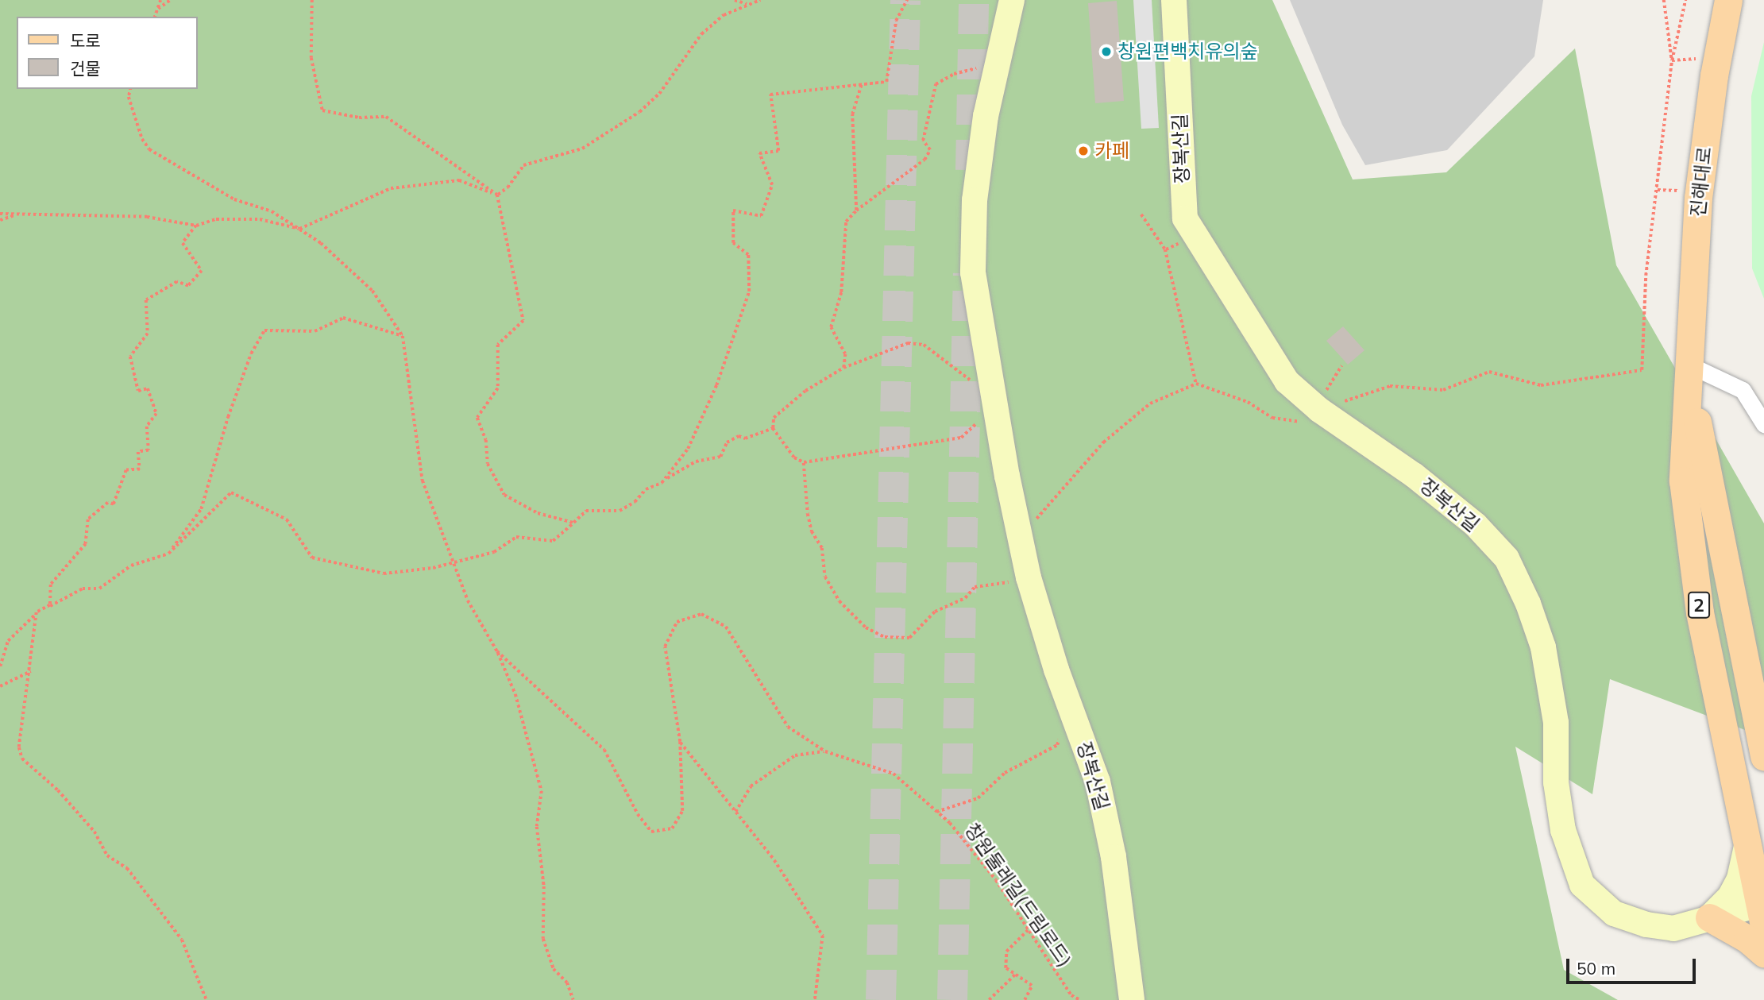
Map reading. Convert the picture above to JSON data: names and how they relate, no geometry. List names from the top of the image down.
{
  "streets": {
    "main road": ["진해대로", "2"],
    "street": ["장복산길"],
    "path": ["창원둘레길(드림로드)"]
  },
  "crossings": [
    ["장복산길", "2"],
    ["진해대로", "2"]
  ],
  "places": ["창원편백치유의숲", "카페"],
  "legend": ["도로", "건물"],
  "scale_bar": "50 m"
}
